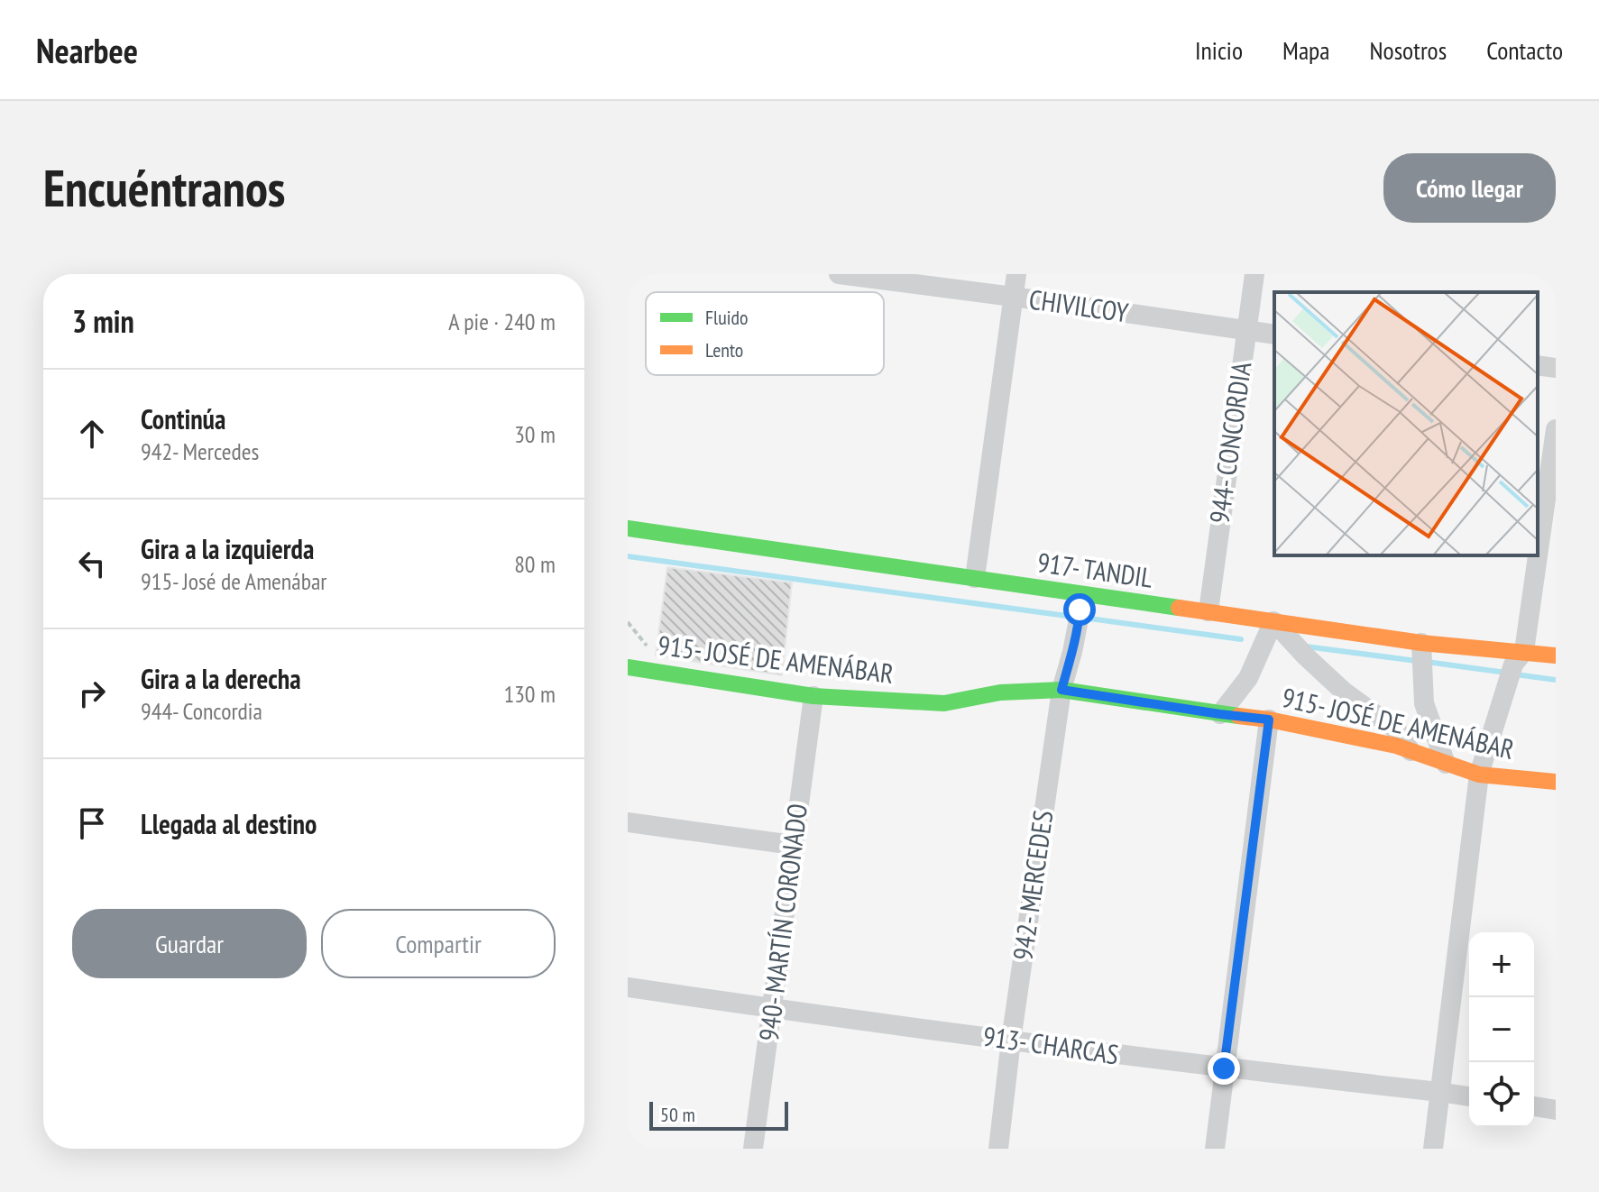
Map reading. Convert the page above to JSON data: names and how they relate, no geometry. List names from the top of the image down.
{
  "streets": {
    "street": [
      "CHIVILCOY",
      "944- CONCORDIA",
      "917- TANDIL",
      "915- JOSÉ DE AMENÁBAR",
      "942- MERCEDES",
      "940- MARTÍN CORONADO",
      "913- CHARCAS"
    ]
  },
  "crossings": [
    ["CHIVILCOY", "944- CONCORDIA"],
    ["944- CONCORDIA", "917- TANDIL"],
    ["917- TANDIL", "942- MERCEDES"],
    ["915- JOSÉ DE AMENÁBAR", "942- MERCEDES"],
    ["915- JOSÉ DE AMENÁBAR", "940- MARTÍN CORONADO"],
    ["942- MERCEDES", "913- CHARCAS"],
    ["940- MARTÍN CORONADO", "913- CHARCAS"]
  ],
  "legend": ["Fluido", "Lento"],
  "scale_bar": "50 m",
  "page": {
    "header": "Nearbee",
    "nav": [
      "Inicio",
      "Mapa",
      "Nosotros",
      "Contacto"
    ],
    "buttons": [
      "Cómo llegar",
      ["Guardar", "Compartir"]
    ],
    "title": "Encuéntranos",
    "heading": ["3 min", "A pie · 240 m"],
    "list": [
      ["Continúa", "942- Mercedes", "30 m"],
      ["Gira a la izquierda", "915- José de Amenábar", "80 m"],
      ["Gira a la derecha", "944- Concordia", "130 m"],
      "Llegada al destino"
    ],
    "map_buttons": ["+", "−"],
    "scale": "50 m"
  }
}
